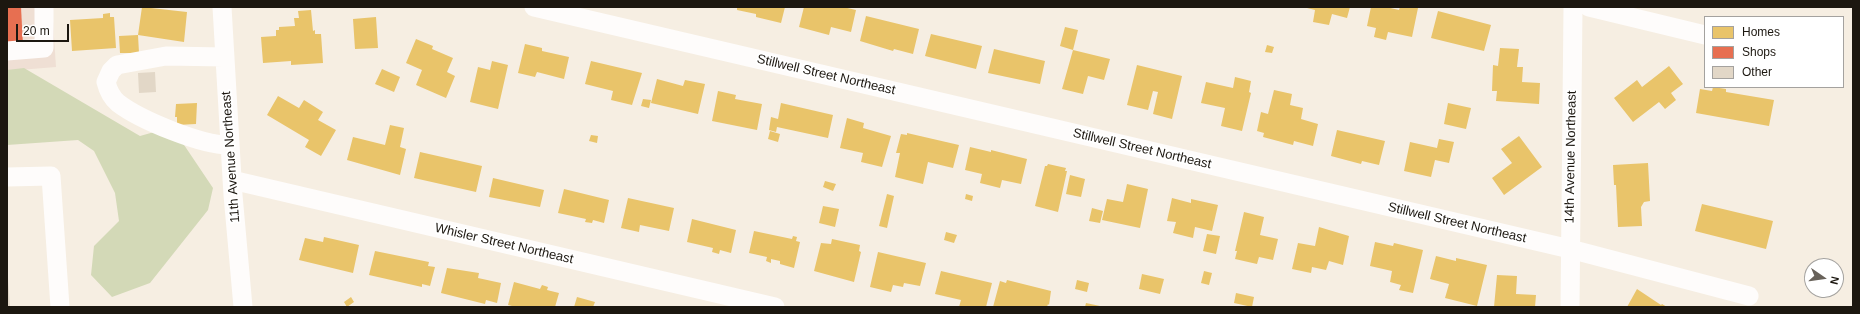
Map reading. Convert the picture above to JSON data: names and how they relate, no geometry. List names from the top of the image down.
{
  "streets": {
    "street": [
      "Stillwell Street Northeast",
      "11th Avenue Northeast",
      "14th Avenue Northeast",
      "Whisler Street Northeast"
    ]
  },
  "crossings": [
    ["Stillwell Street Northeast", "14th Avenue Northeast"],
    ["11th Avenue Northeast", "Whisler Street Northeast"]
  ],
  "legend": ["Homes", "Shops", "Other"],
  "scale_bar": "20 m",
  "north": "right"
}
